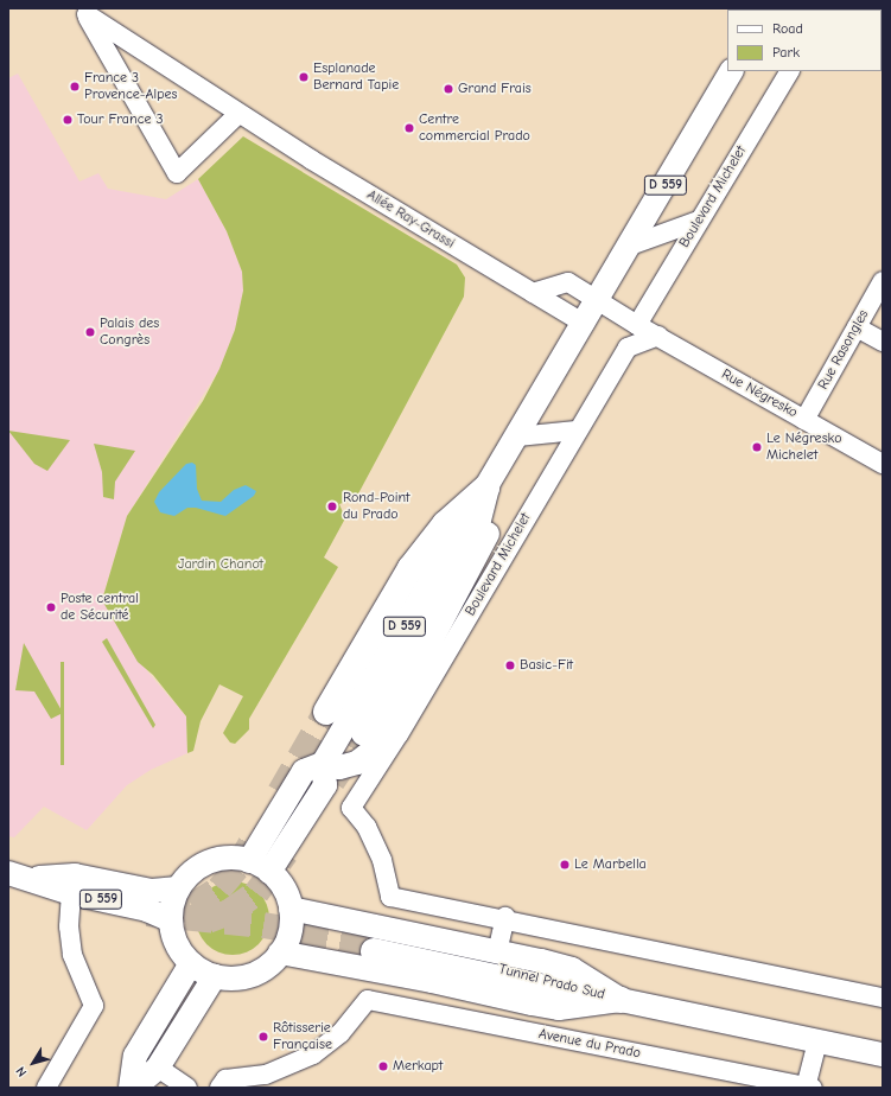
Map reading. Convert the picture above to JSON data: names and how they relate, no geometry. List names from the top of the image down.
{
  "streets": {
    "highway": ["Tunnel Prado Sud"],
    "main road": ["D 559", "Boulevard Michelet", "Avenue du Prado"],
    "street": ["Allée Ray-Grassi", "Rue Rasongles", "Rue Négresko"]
  },
  "crossings": [
    ["D 559", "Boulevard Michelet"],
    ["D 559", "Allée Ray-Grassi"],
    ["D 559", "Rue Négresko"],
    ["D 559", "Avenue du Prado"],
    ["Boulevard Michelet", "Rue Négresko"],
    ["Allée Ray-Grassi", "Rue Négresko"],
    ["Rue Rasongles", "Rue Négresko"],
    ["Tunnel Prado Sud", "Avenue du Prado"]
  ],
  "parks": ["Jardin Chanot"],
  "places": [
    "Esplanade Bernard Tapie",
    "France 3 Provence-Alpes",
    "Grand Frais",
    "Tour France 3",
    "Centre commercial Prado",
    "Palais des Congrès",
    "Le Négresko Michelet",
    "Rond-Point du Prado",
    "Poste central de Sécurité",
    "Basic-Fit",
    "Le Marbella",
    "Rôtisserie Française",
    "Merkapt"
  ],
  "legend": ["Road", "Park"],
  "north": "bottom left"
}
